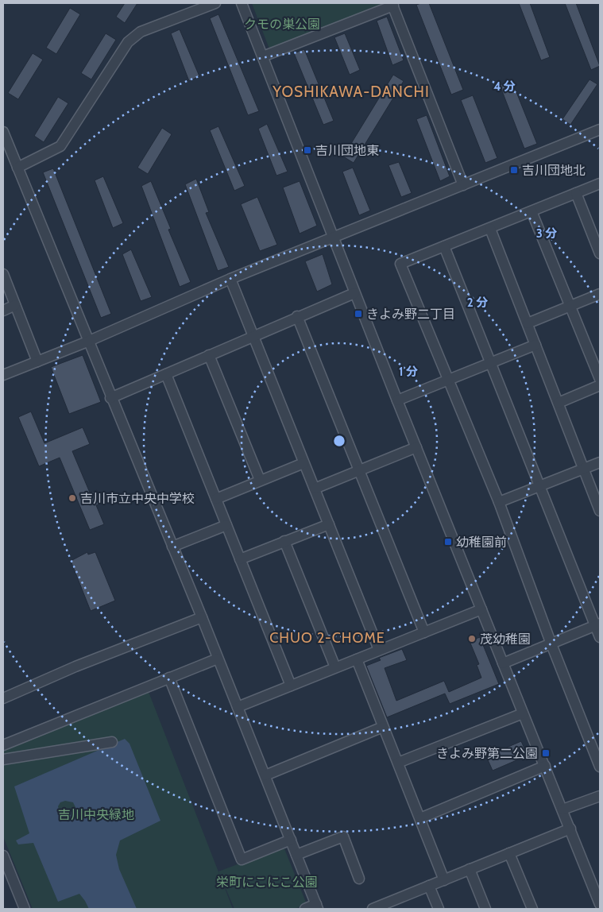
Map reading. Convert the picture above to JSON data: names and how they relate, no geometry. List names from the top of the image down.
{
  "districts": ["YOSHIKAWA-DANCHI", "CHUO 2-CHOME"],
  "parks": ["クモの巣公園", "吉川中央緑地", "栄町にこにこ公園"],
  "places": {
    "transit": [
      "吉川団地東",
      "吉川団地北",
      "きよみ野二丁目",
      "幼稚園前",
      "きよみ野第二公園"
    ],
    "other": ["吉川市立中央中学校", "茂幼稚園"]
  },
  "rings": [
    "4 分",
    "3 分",
    "2 分",
    "1 分"
  ]
}
